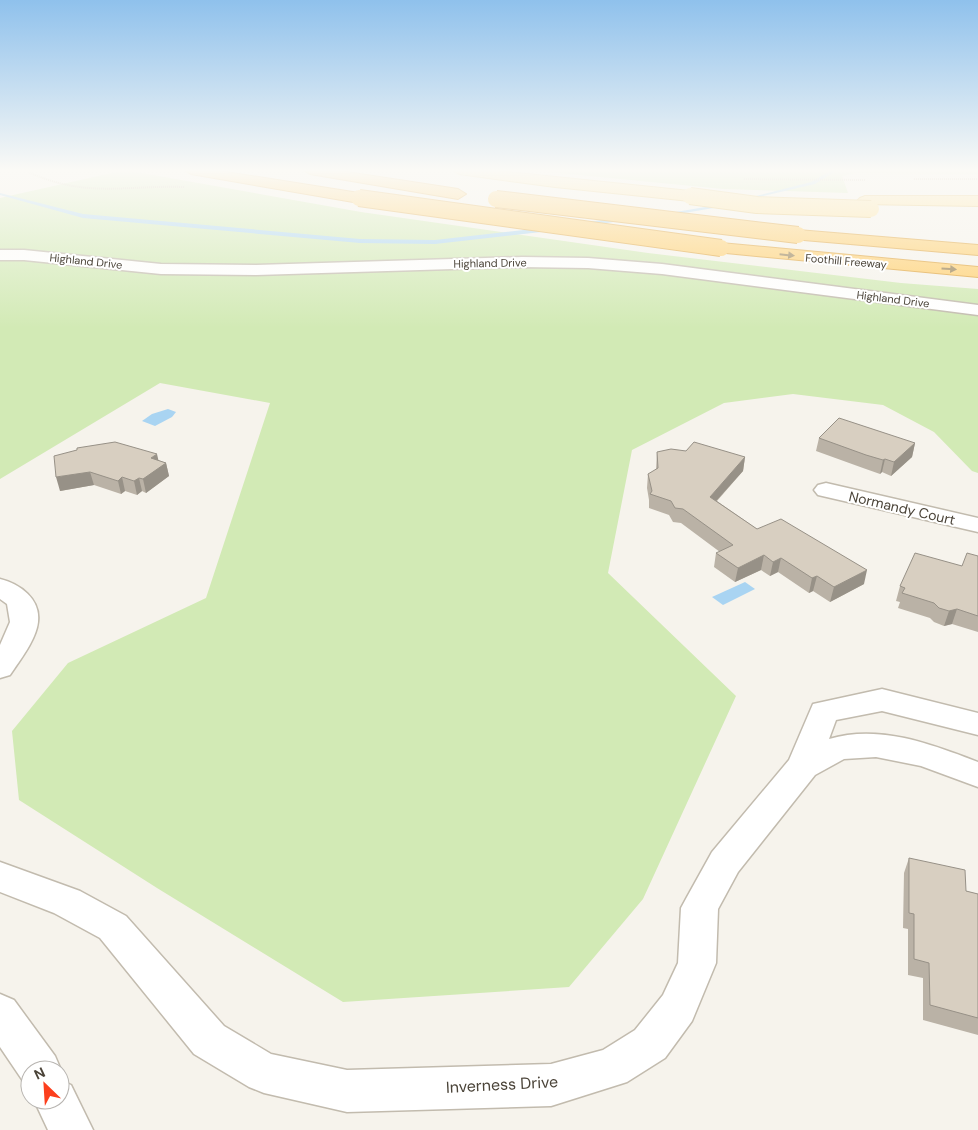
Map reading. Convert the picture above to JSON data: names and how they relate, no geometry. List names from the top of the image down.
{
  "streets": {
    "highway": ["Foothill Freeway"],
    "street": ["Highland Drive", "Normandy Court", "Inverness Drive"]
  },
  "north": "top left"
}
